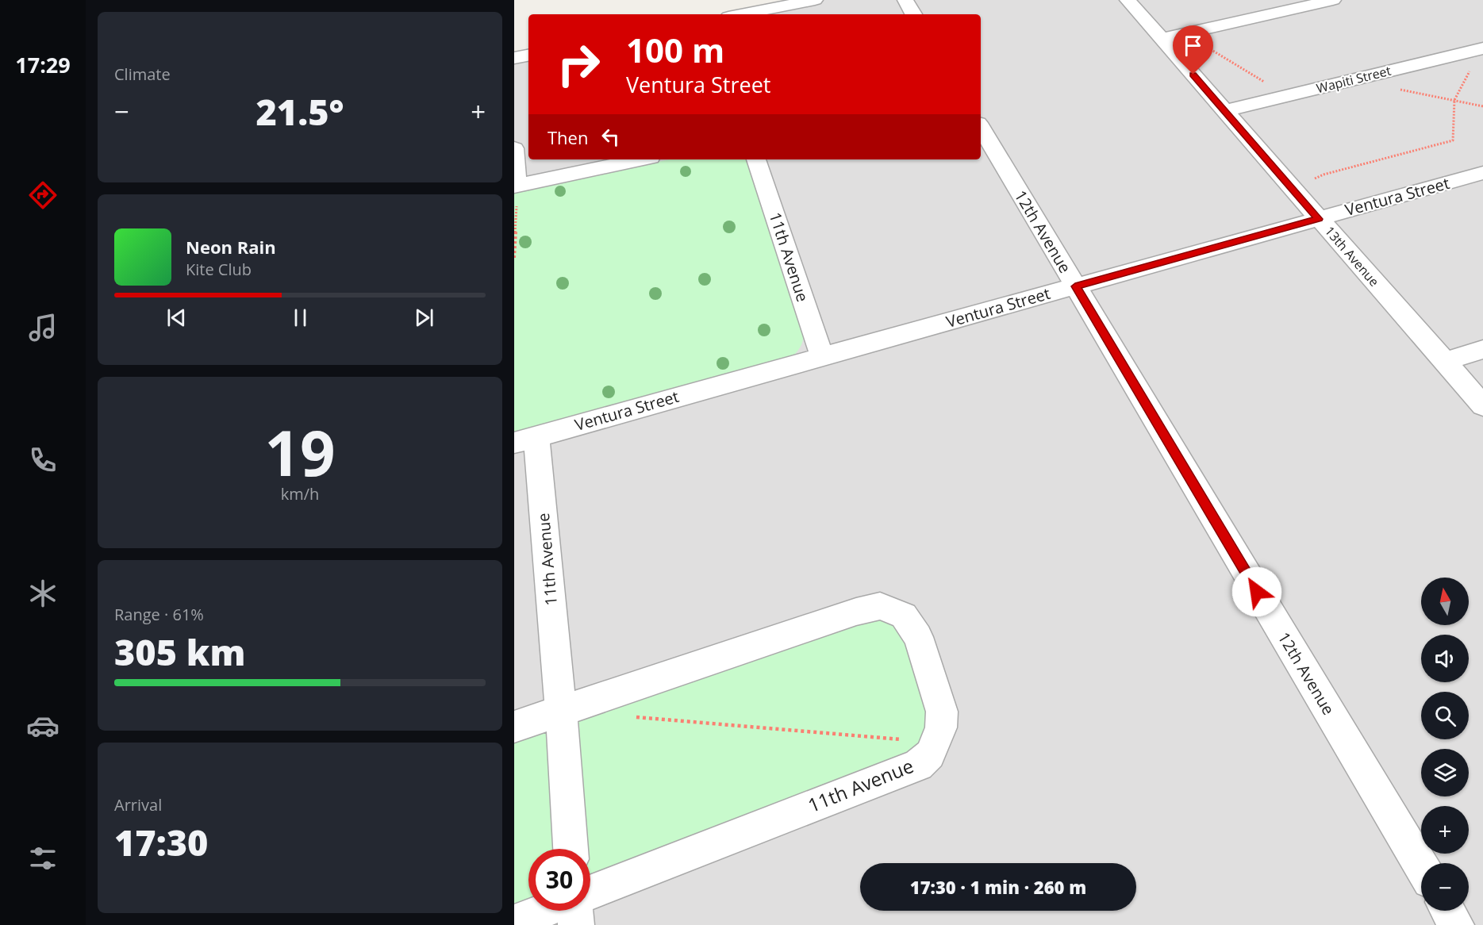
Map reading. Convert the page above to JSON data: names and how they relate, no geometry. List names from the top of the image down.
{
  "streets": {
    "street": [
      "Wapiti Street",
      "Ventura Street",
      "12th Avenue",
      "13th Avenue",
      "11th Avenue"
    ]
  },
  "crossings": [
    ["Wapiti Street", "13th Avenue"],
    ["Ventura Street", "12th Avenue"],
    ["Ventura Street", "13th Avenue"],
    ["Ventura Street", "11th Avenue"]
  ],
  "north": "top",
  "page": {
    "tabs": "17:29",
    "tile": [
      "Climate",
      ["19", "km/h"],
      ["Range · 61%", "305 km"],
      ["Arrival", "17:30"]
    ],
    "turn": ["100 m", "Ventura Street"],
    "heat": ["−", "21.5°", "+"],
    "then": "Then",
    "song": ["Neon Rain", "Kite Club"],
    "map_buttons": ["+", "−"],
    "limit": "30",
    "trip": "17:30 · 1 min · 260 m"
  }
}
